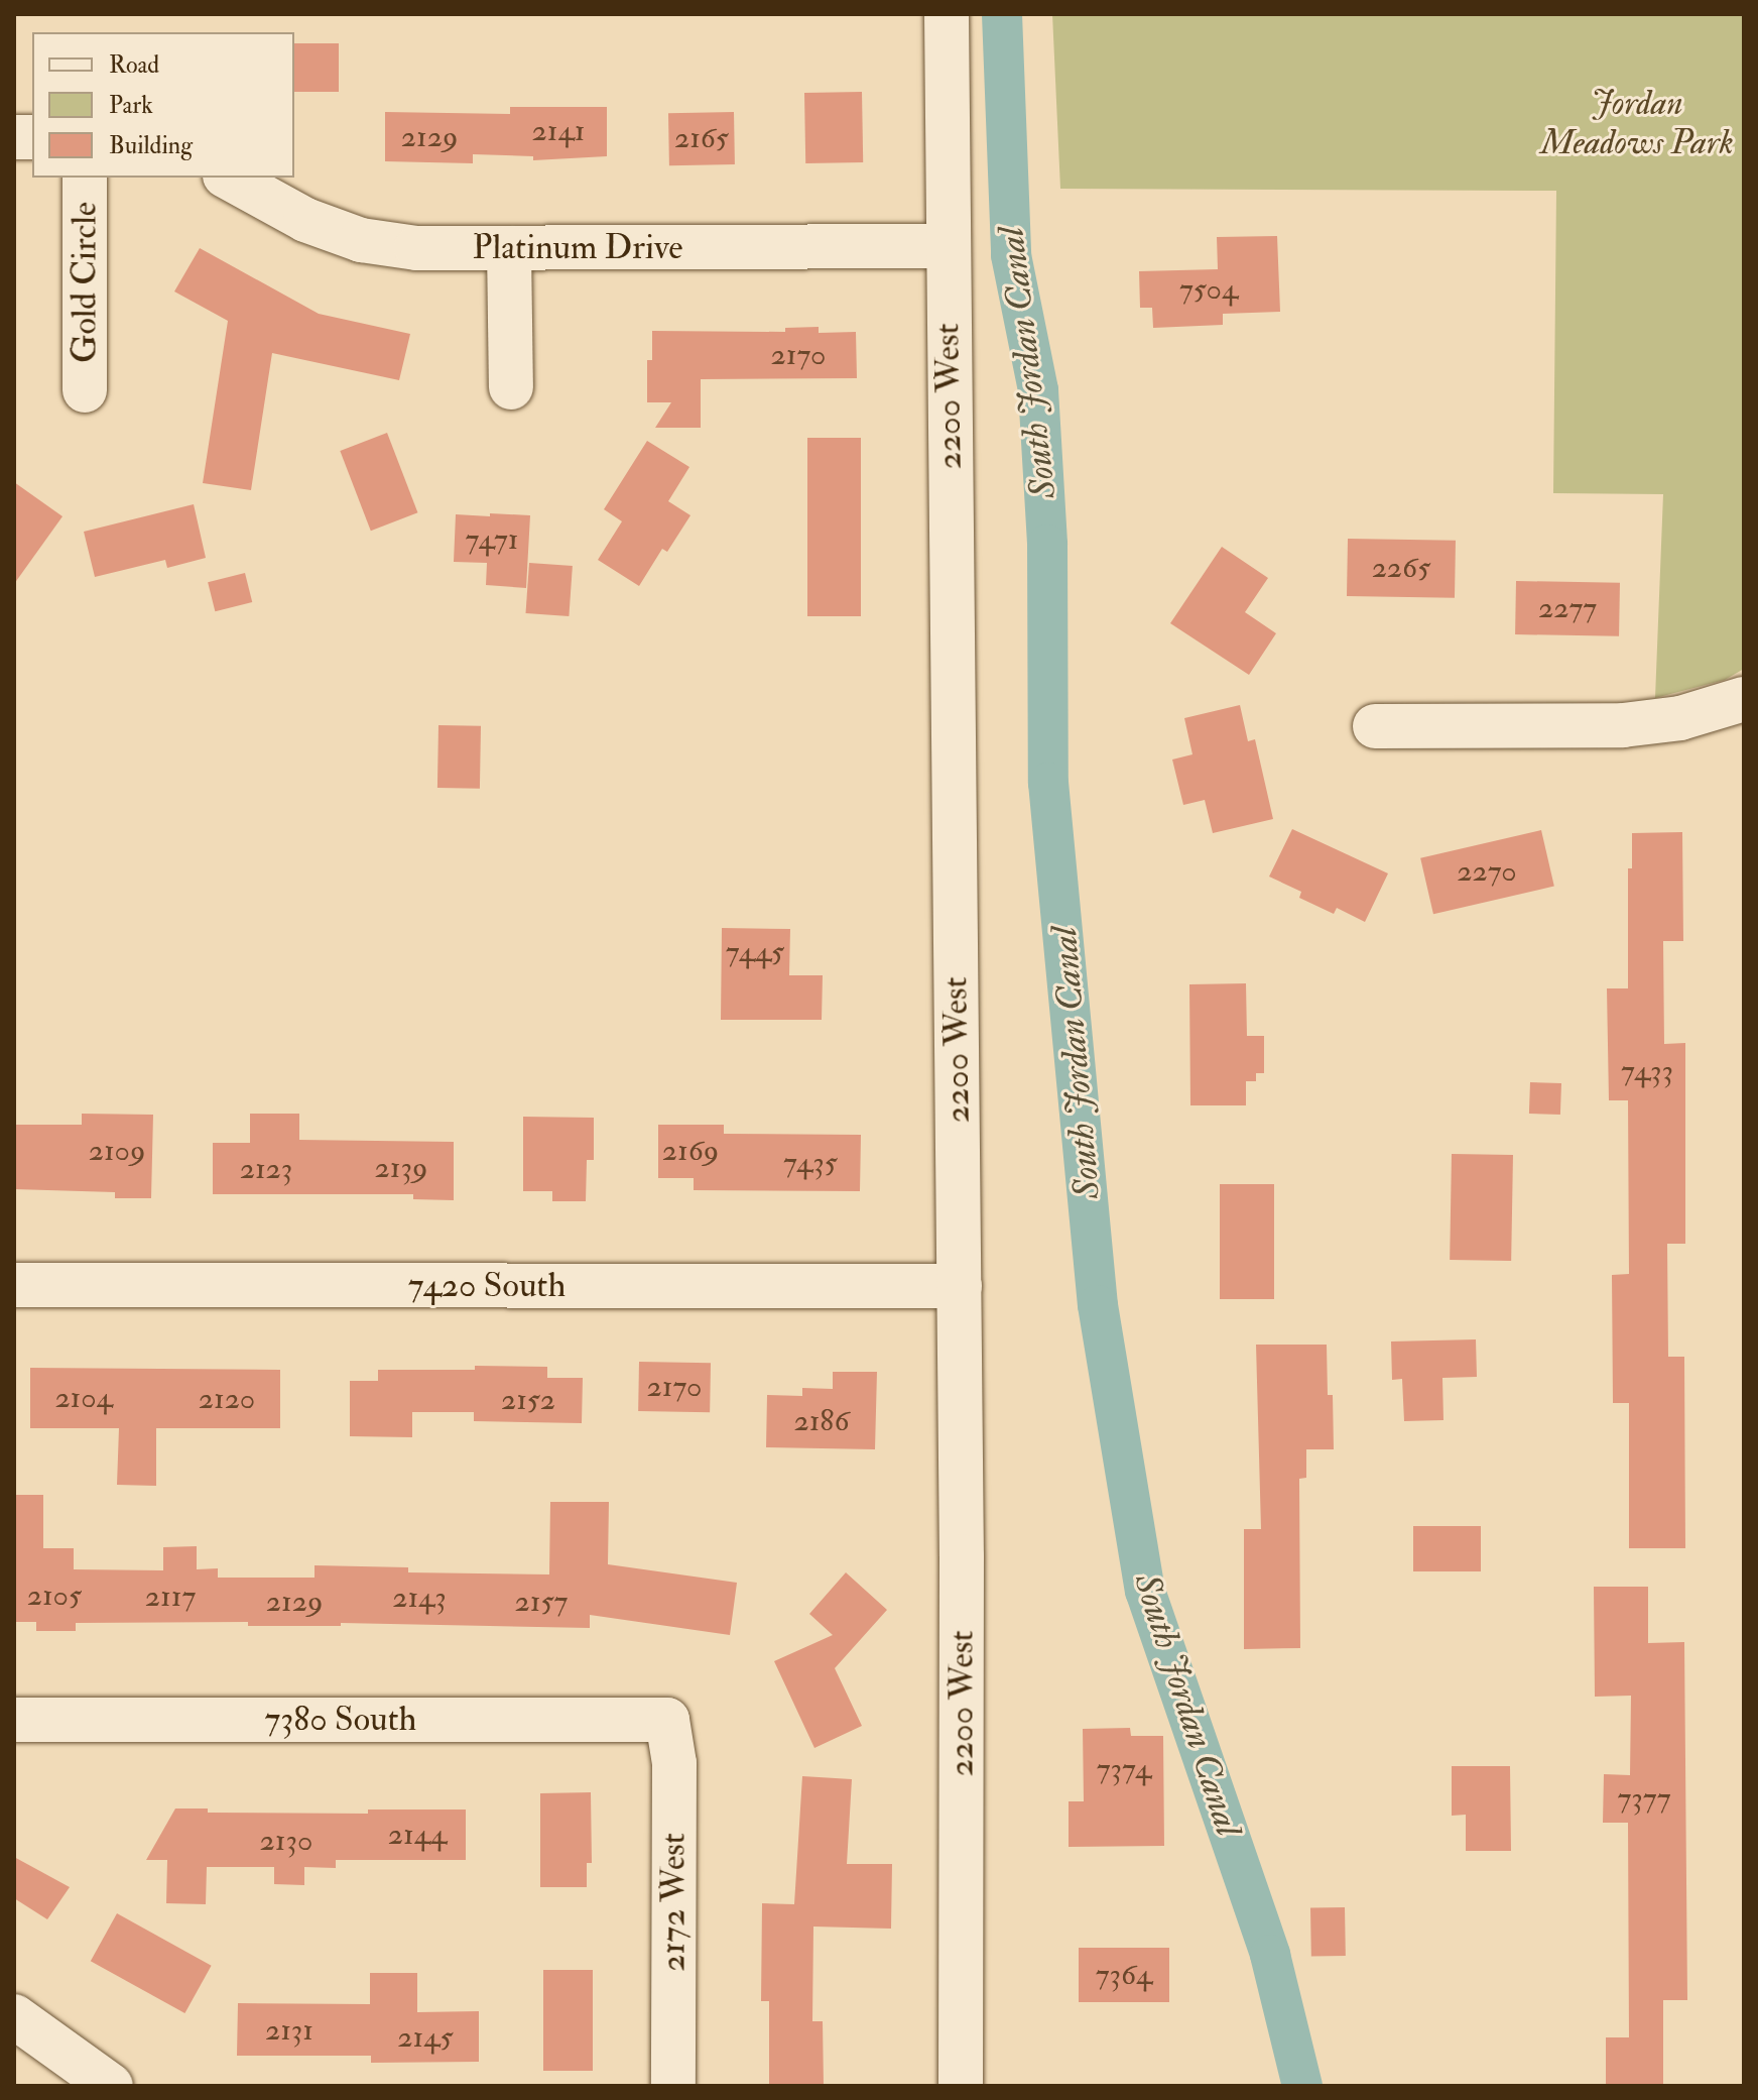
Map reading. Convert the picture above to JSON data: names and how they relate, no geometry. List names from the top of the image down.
{
  "streets": {
    "street": [
      "Platinum Drive",
      "Gold Circle",
      "2200 West",
      "7420 South",
      "7380 South",
      "2172 West"
    ]
  },
  "crossings": [
    ["Platinum Drive", "2200 West"],
    ["2200 West", "7420 South"],
    ["7380 South", "2172 West"]
  ],
  "water": ["South Jordan Canal"],
  "parks": ["Jordan Meadows Park"],
  "house_numbers": [
    "2141",
    "2129",
    "2165",
    "7504",
    "2170",
    "7471",
    "2265",
    "2277",
    "2270",
    "7445",
    "7433",
    "2109",
    "2169",
    "7435",
    "2139",
    "2123",
    "2170",
    "2104",
    "2120",
    "2152",
    "2186",
    "2105",
    "2117",
    "2143",
    "2129",
    "2157",
    "7374",
    "7377",
    "2144",
    "2130",
    "7364",
    "2131",
    "2145"
  ],
  "legend": ["Road", "Park", "Building"]
}
